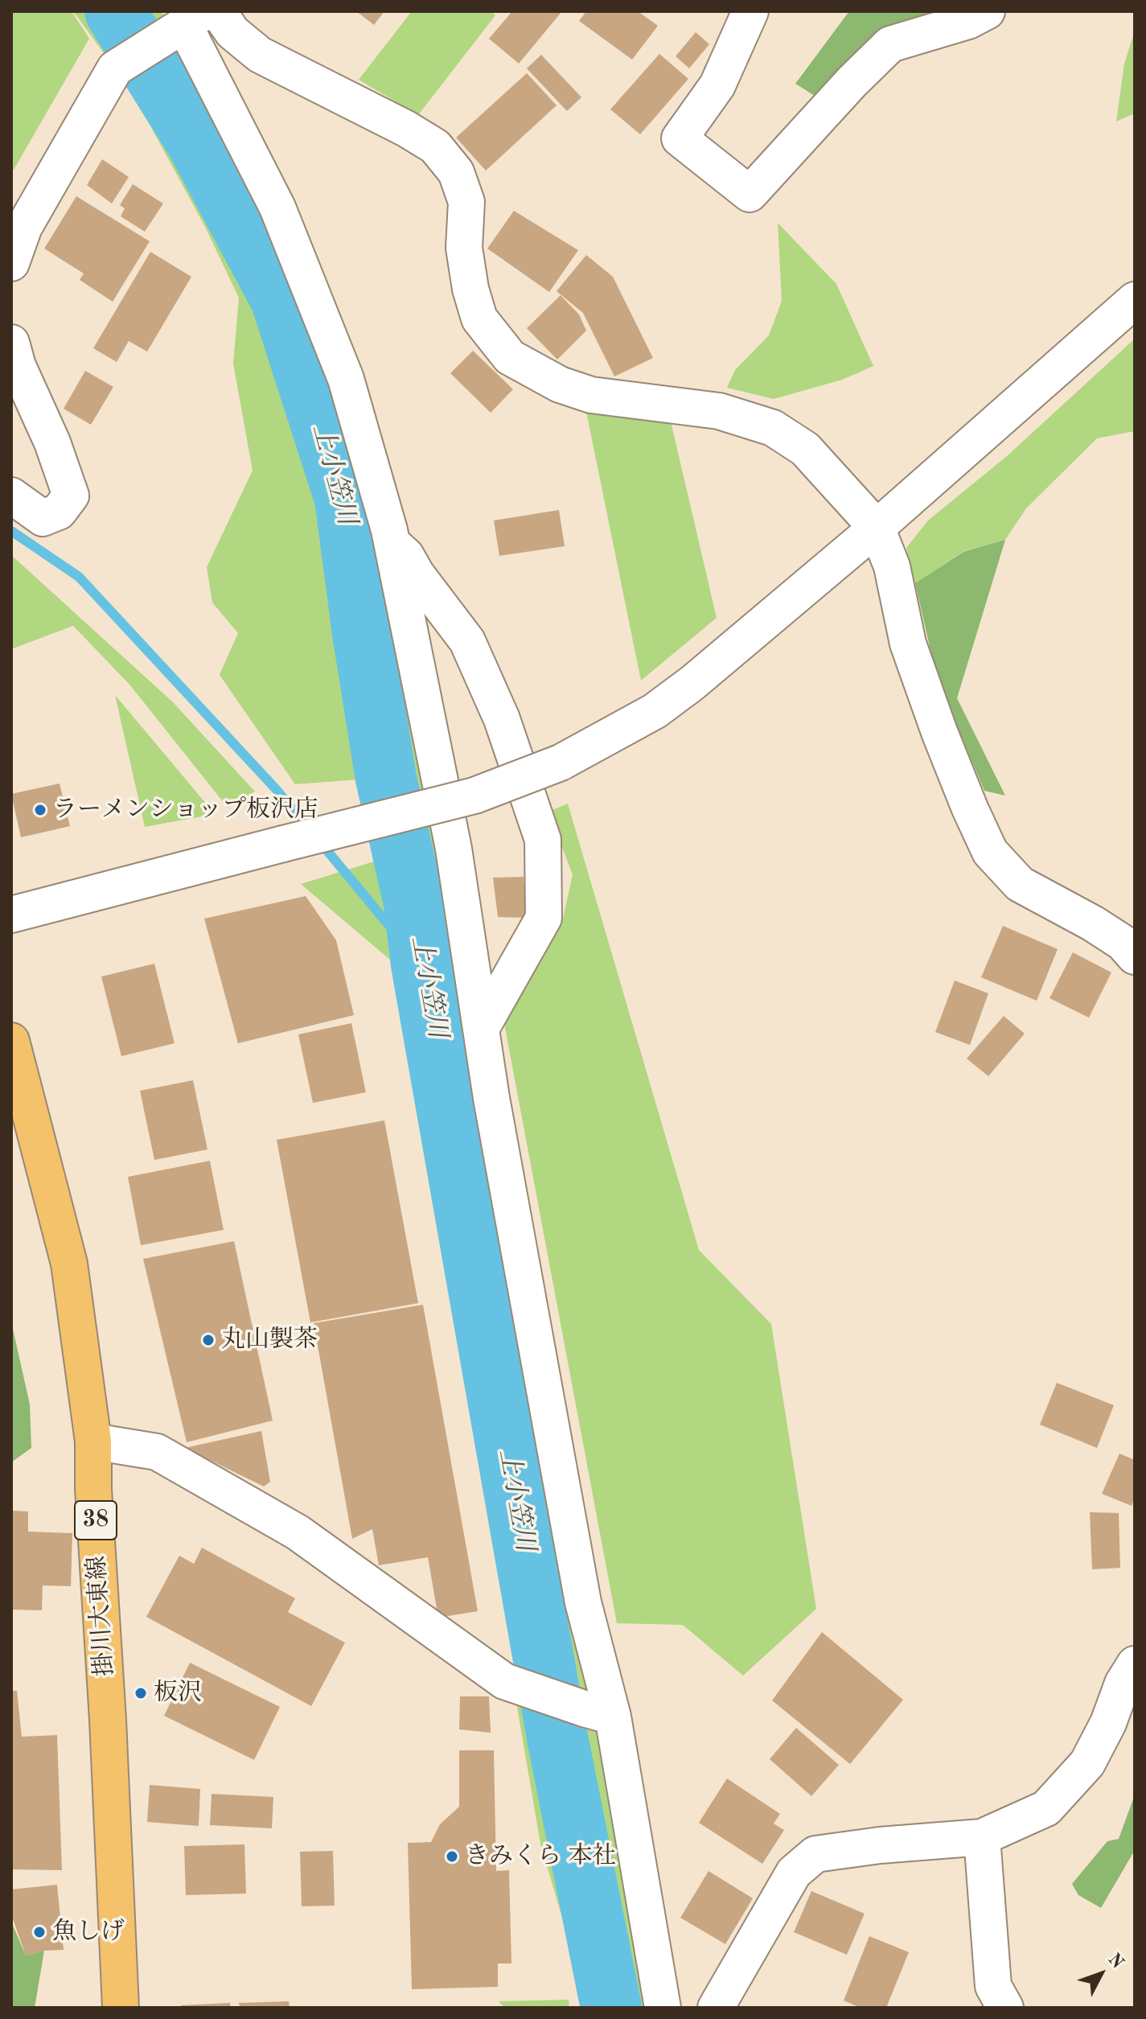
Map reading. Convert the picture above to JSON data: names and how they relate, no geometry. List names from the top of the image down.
{
  "streets": {
    "main road": ["38", "掛川大東線"]
  },
  "water": ["上小笠川"],
  "places": [
    "ラーメンショップ板沢店",
    "丸山製茶",
    "板沢",
    "きみくら 本社",
    "魚しげ"
  ],
  "north": "top right"
}
